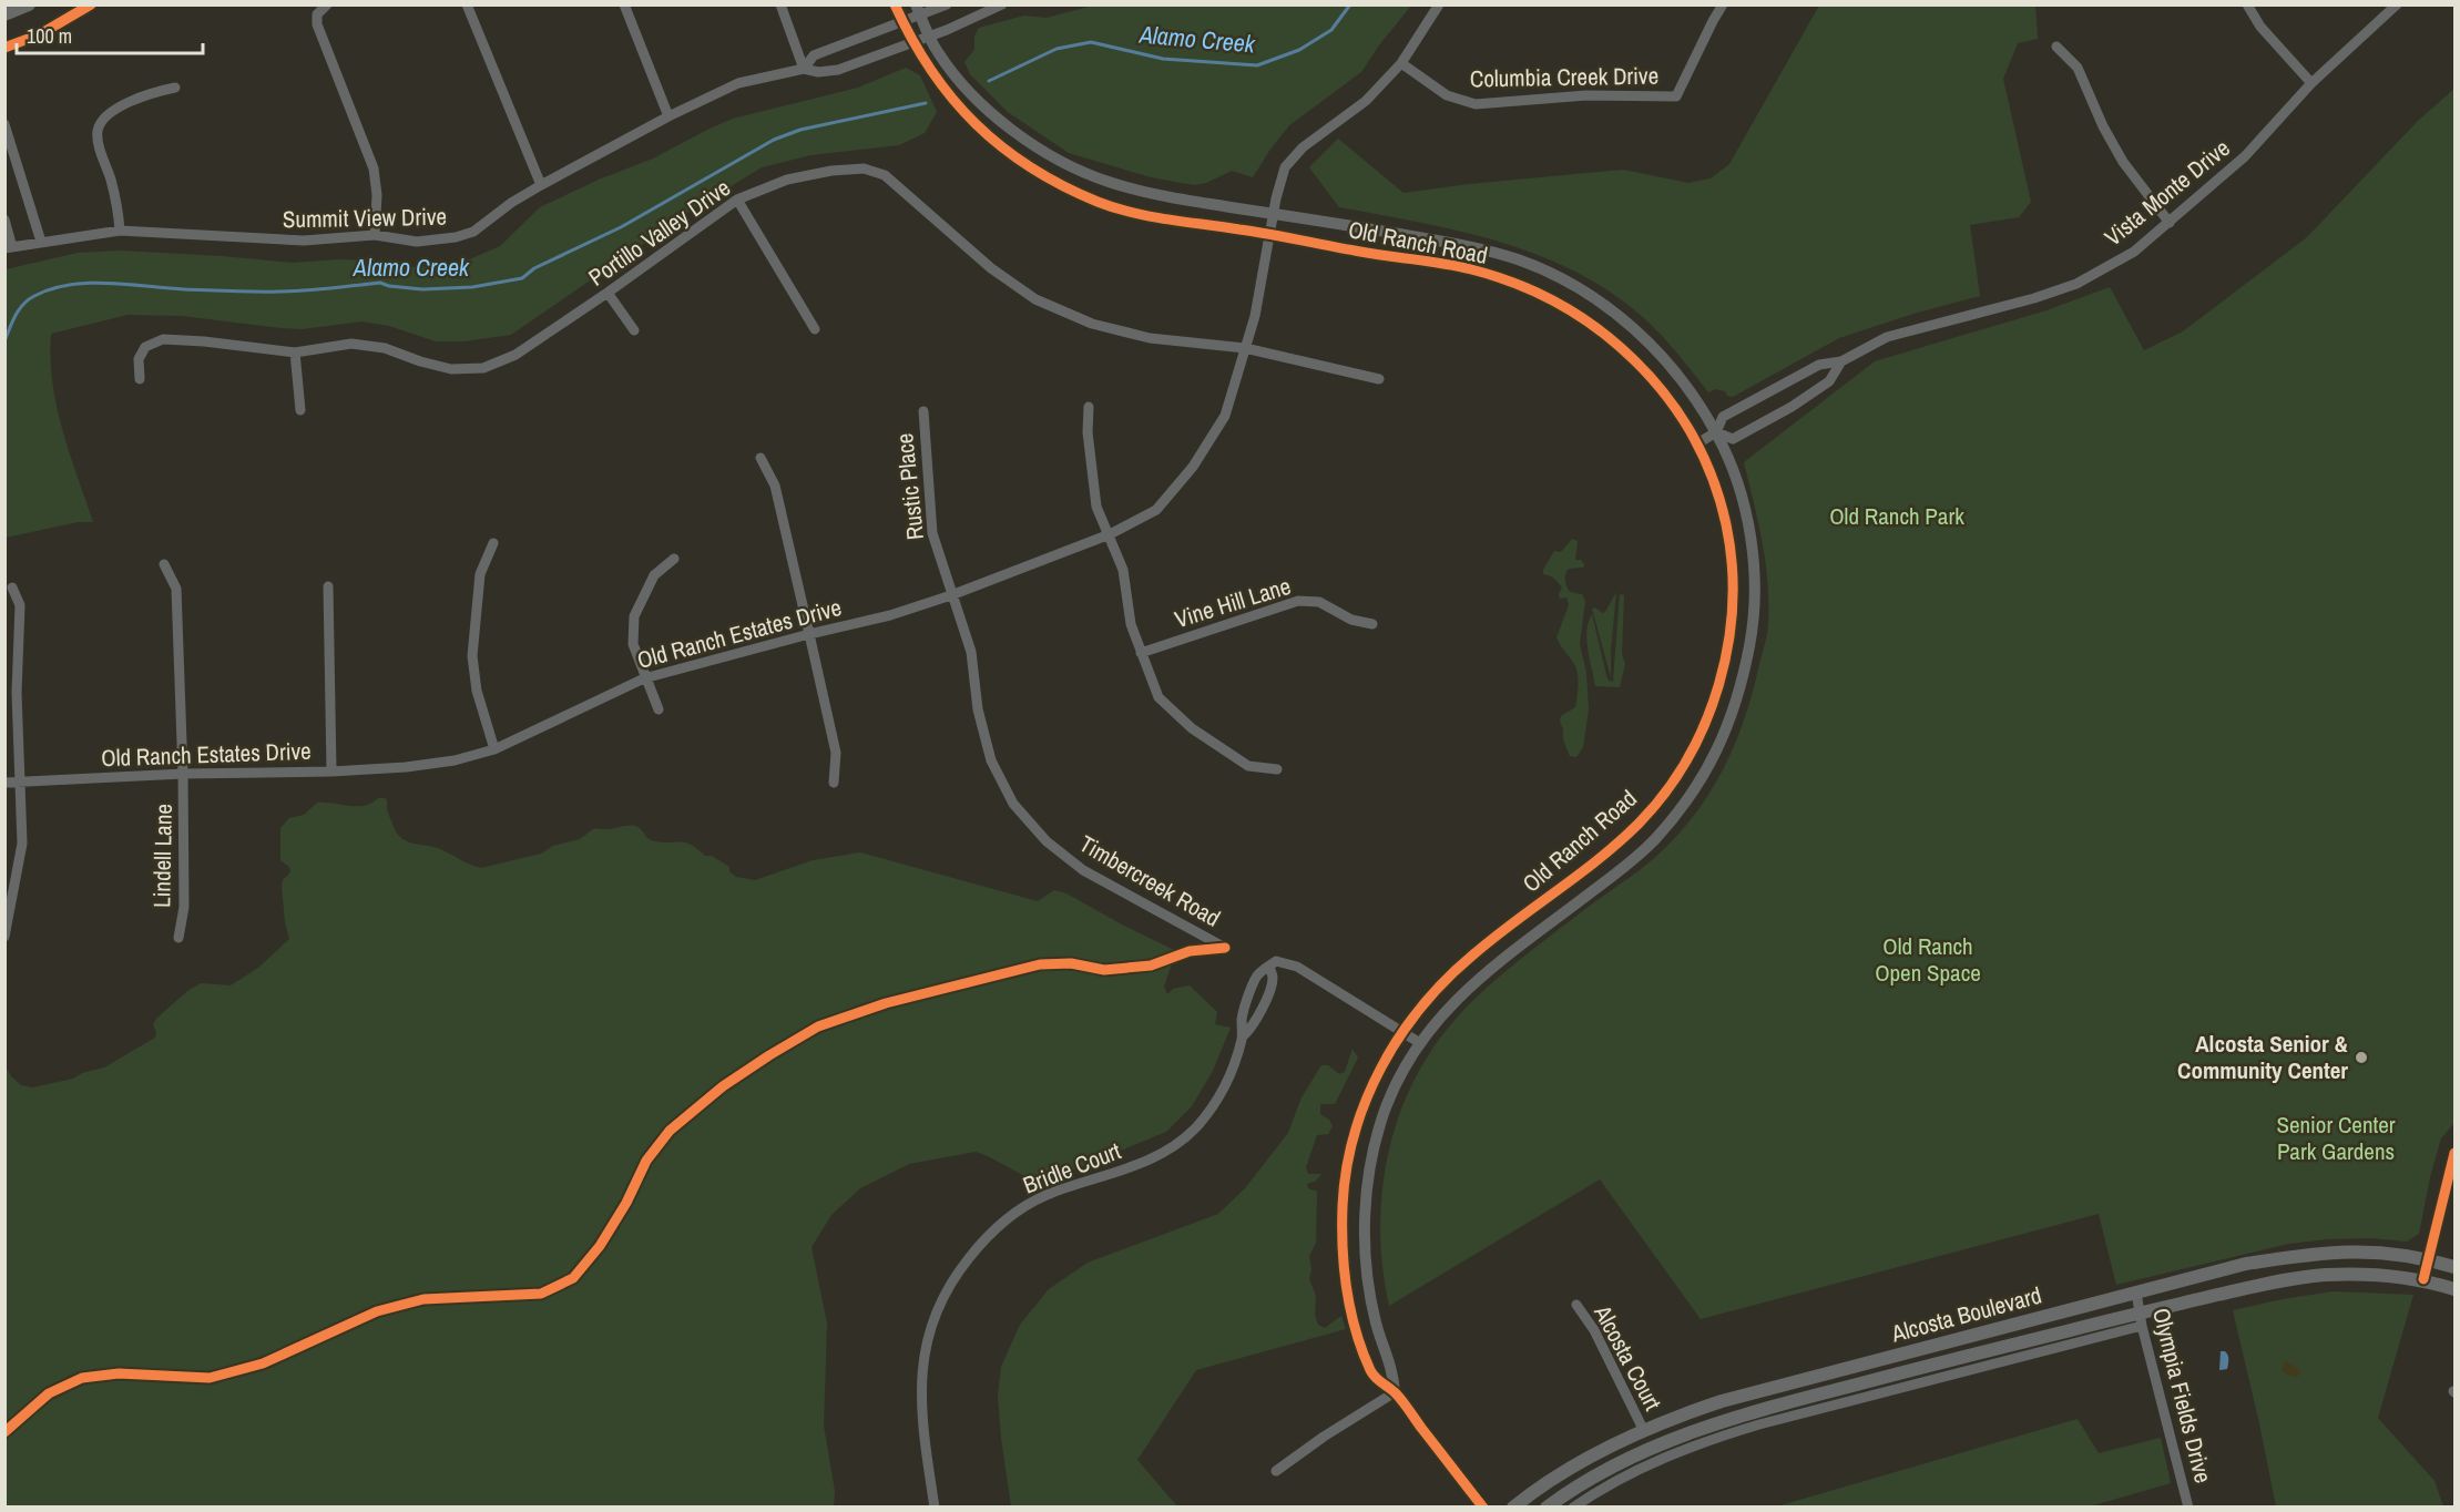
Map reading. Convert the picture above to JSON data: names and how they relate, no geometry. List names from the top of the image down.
{
  "streets": {
    "main road": ["Alcosta Boulevard"],
    "street": [
      "Columbia Creek Drive",
      "Vista Monte Drive",
      "Summit View Drive",
      "Portillo Valley Drive",
      "Old Ranch Road",
      "Rustic Place",
      "Vine Hill Lane",
      "Old Ranch Estates Drive",
      "Lindell Lane",
      "Timbercreek Road",
      "Bridle Court",
      "Alcosta Court",
      "Olympia Fields Drive"
    ]
  },
  "crossings": [
    ["Columbia Creek Drive", "Old Ranch Estates Drive"],
    ["Vista Monte Drive", "Old Ranch Road"],
    ["Summit View Drive", "Old Ranch Road"],
    ["Portillo Valley Drive", "Old Ranch Estates Drive"],
    ["Old Ranch Road", "Old Ranch Estates Drive"],
    ["Rustic Place", "Old Ranch Estates Drive"],
    ["Rustic Place", "Timbercreek Road"],
    ["Old Ranch Estates Drive", "Lindell Lane"],
    ["Old Ranch Estates Drive", "Timbercreek Road"],
    ["Alcosta Boulevard", "Alcosta Court"],
    ["Alcosta Boulevard", "Olympia Fields Drive"]
  ],
  "water": ["Alamo Creek"],
  "parks": ["Old Ranch Park", "Old Ranch Open Space", "Senior Center Park Gardens"],
  "places": ["Alcosta Senior & Community Center"],
  "scale_bar": "100 m"
}
